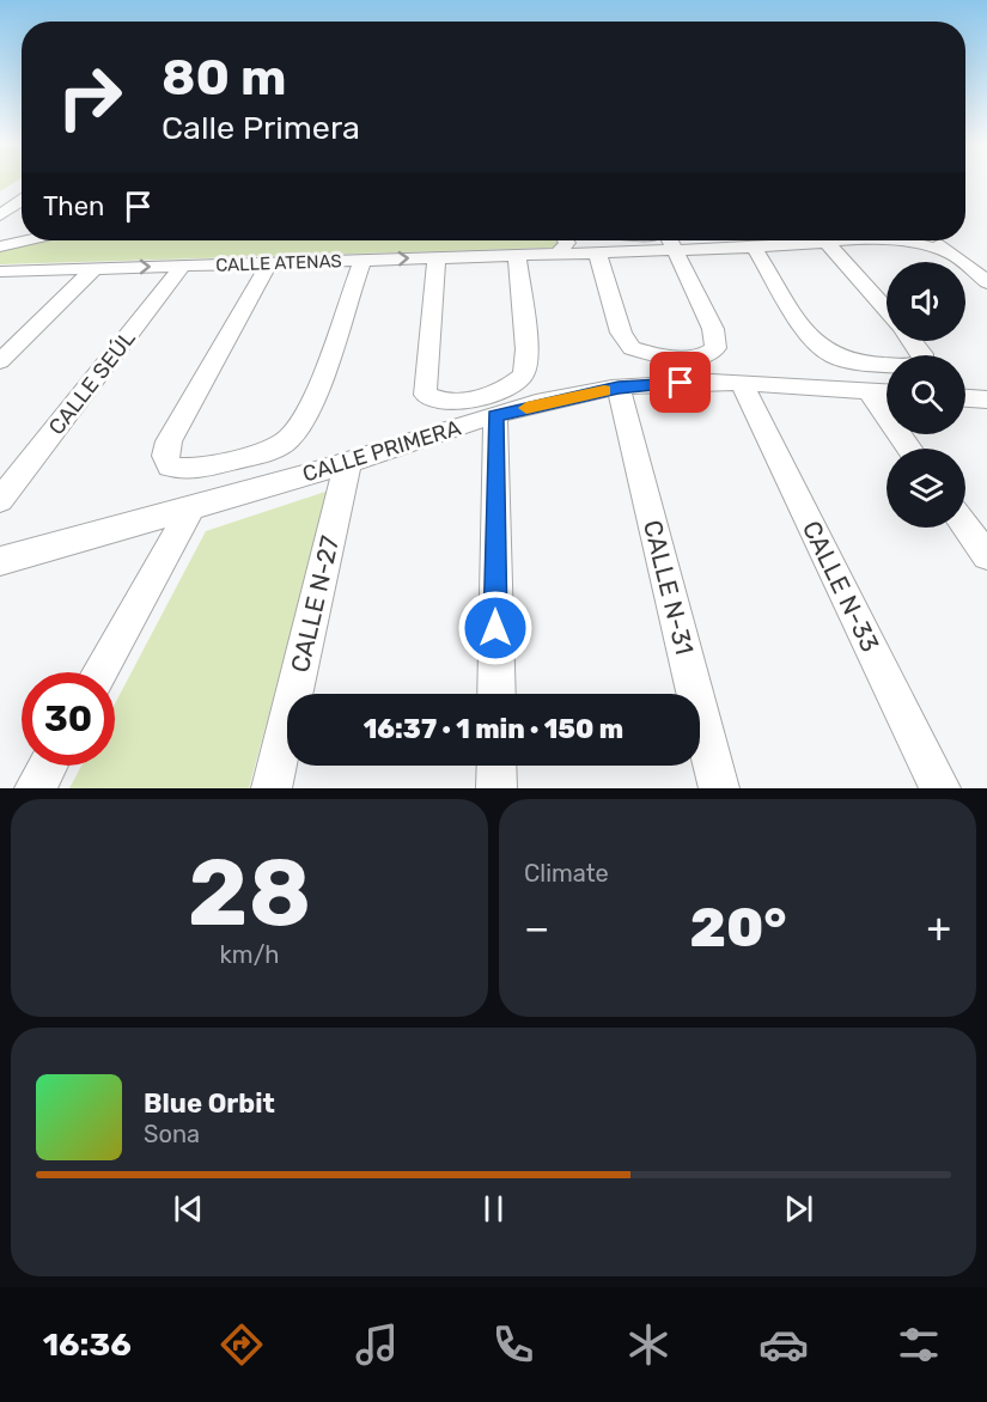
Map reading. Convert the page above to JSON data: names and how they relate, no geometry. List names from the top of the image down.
{
  "streets": {
    "street": [
      "CALLE ATENAS",
      "CALLE SEÚL",
      "CALLE PRIMERA",
      "CALLE N-33",
      "CALLE N-31",
      "CALLE N-27"
    ]
  },
  "crossings": [
    ["CALLE ATENAS", "CALLE SEÚL"],
    ["CALLE PRIMERA", "CALLE N-33"],
    ["CALLE PRIMERA", "CALLE N-31"],
    ["CALLE PRIMERA", "CALLE N-27"]
  ],
  "page": {
    "turn": ["80 m", "Calle Primera"],
    "then": "Then",
    "limit": "30",
    "trip": "16:37 · 1 min · 150 m",
    "tile": [
      ["28", "km/h"],
      "Climate"
    ],
    "heat": ["−", "20°", "+"],
    "song": ["Blue Orbit", "Sona"],
    "tabs": "16:36"
  }
}
